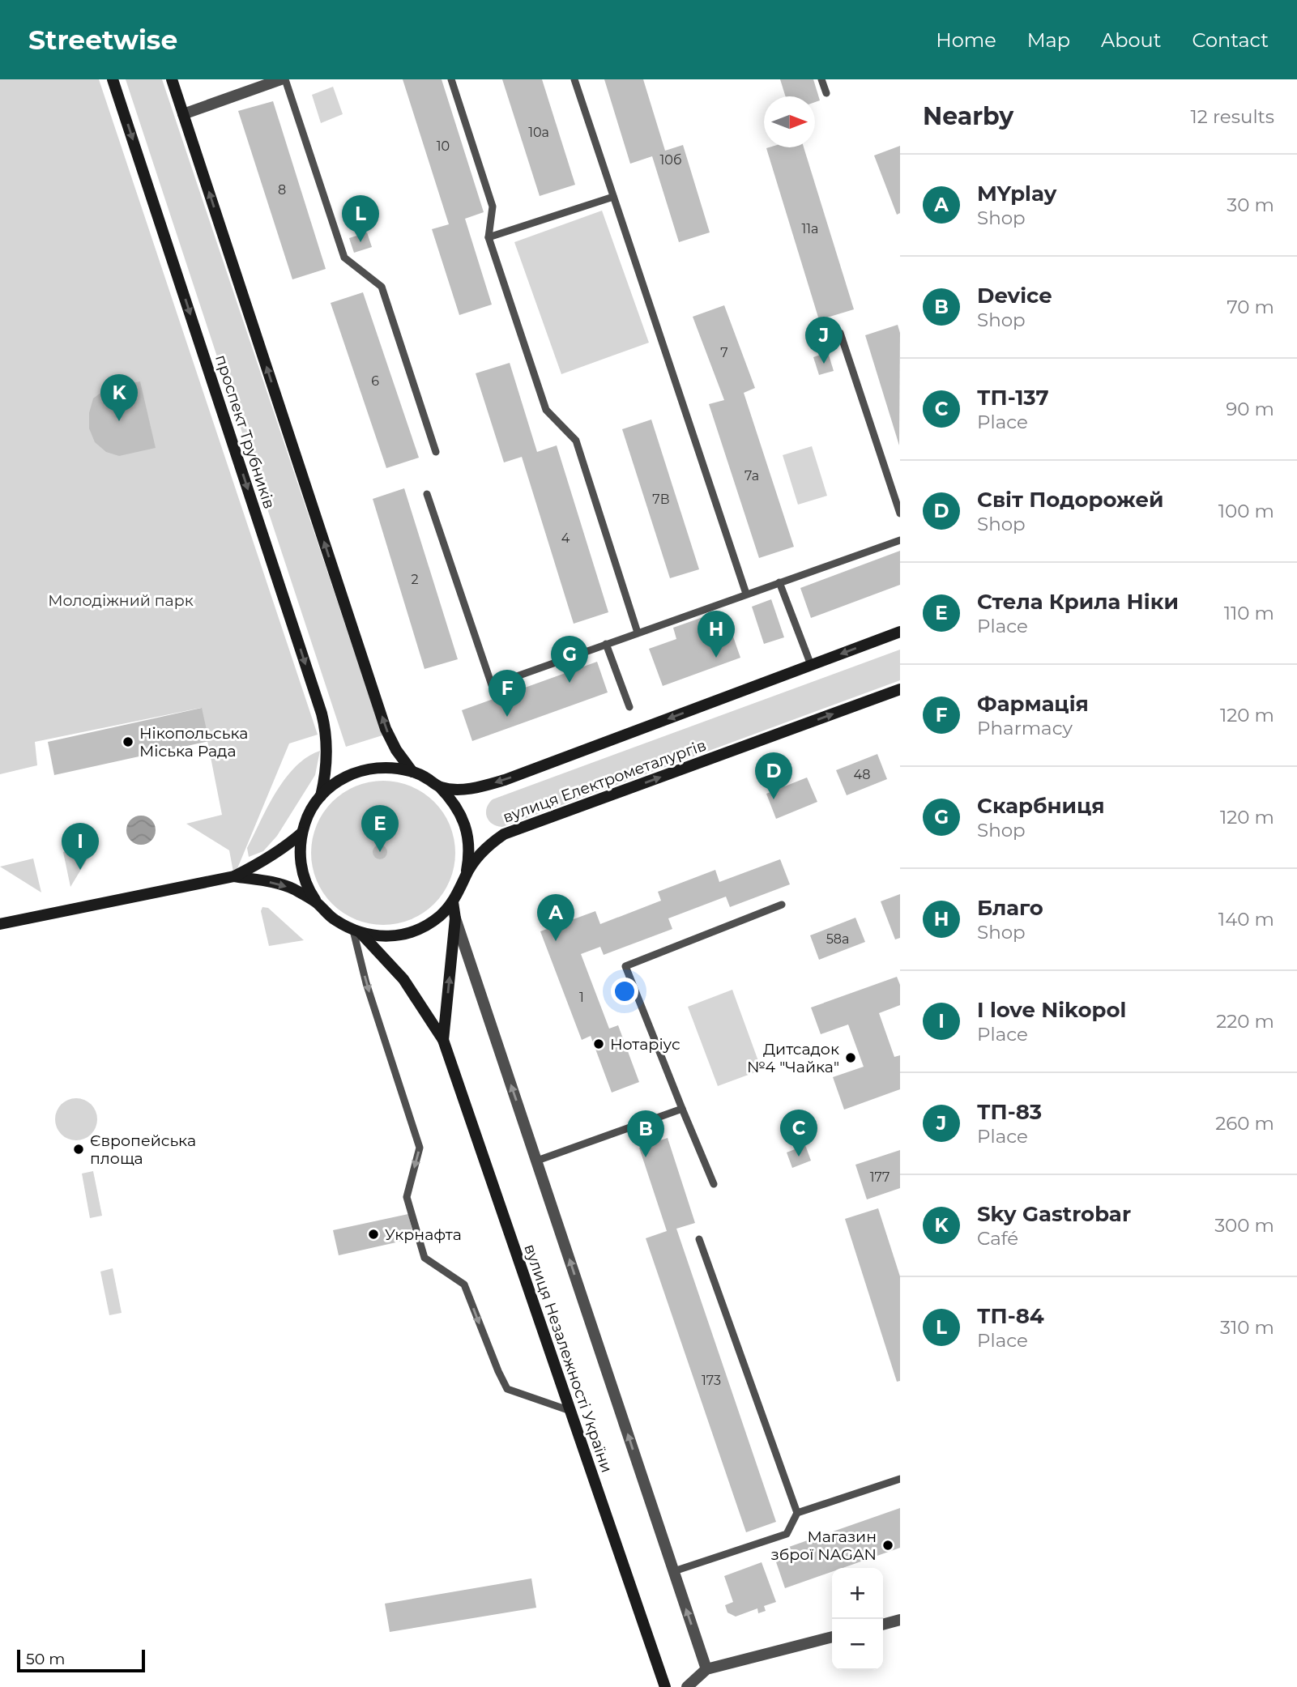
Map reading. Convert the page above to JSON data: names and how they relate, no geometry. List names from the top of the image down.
{
  "streets": {
    "main road": ["проспект Трубників", "вулиця Електрометалургів", "вулиця Незалежності України"]
  },
  "crossings": [
    ["проспект Трубників", "вулиця Електрометалургів"]
  ],
  "parks": ["Молодіжний парк"],
  "places": [
    "Нiкопольська Міська Рада",
    "Нотаріус",
    "Дитсадок №4 \"Чайка\"",
    "Європейська площа",
    "Укрнафта",
    "Магазин зброї NAGAN"
  ],
  "house_numbers": [
    "10а",
    "10",
    "10б",
    "8",
    "11а",
    "7",
    "6",
    "7а",
    "7В",
    "4",
    "2",
    "48",
    "58а",
    "1",
    "177",
    "173"
  ],
  "scale_bar": "50 m",
  "north": "right",
  "page": {
    "header": "Streetwise",
    "nav": [
      "Home",
      "Map",
      "About",
      "Contact"
    ],
    "heading": ["Nearby", "12 results"],
    "list": [
      {
        "mark": "A",
        "name": "MYplay",
        "note": "Shop",
        "value": "30 m"
      },
      {
        "mark": "B",
        "name": "Device",
        "note": "Shop",
        "value": "70 m"
      },
      {
        "mark": "C",
        "name": "ТП-137",
        "note": "Place",
        "value": "90 m"
      },
      {
        "mark": "D",
        "name": "Світ Подорожей",
        "note": "Shop",
        "value": "100 m"
      },
      {
        "mark": "E",
        "name": "Стела Крила Ніки",
        "note": "Place",
        "value": "110 m"
      },
      {
        "mark": "F",
        "name": "Фармація",
        "note": "Pharmacy",
        "value": "120 m"
      },
      {
        "mark": "G",
        "name": "Скарбниця",
        "note": "Shop",
        "value": "120 m"
      },
      {
        "mark": "H",
        "name": "Благо",
        "note": "Shop",
        "value": "140 m"
      },
      {
        "mark": "I",
        "name": "I love Nikopol",
        "note": "Place",
        "value": "220 m"
      },
      {
        "mark": "J",
        "name": "ТП-83",
        "note": "Place",
        "value": "260 m"
      },
      {
        "mark": "K",
        "name": "Sky Gastrobar",
        "note": "Café",
        "value": "300 m"
      },
      {
        "mark": "L",
        "name": "ТП-84",
        "note": "Place",
        "value": "310 m"
      }
    ],
    "pins": [
      "L",
      "J",
      "K",
      "H",
      "G",
      "F",
      "D",
      "E",
      "I",
      "A",
      "C",
      "B"
    ],
    "map_buttons": ["+", "−"],
    "scale": "50 m"
  }
}
